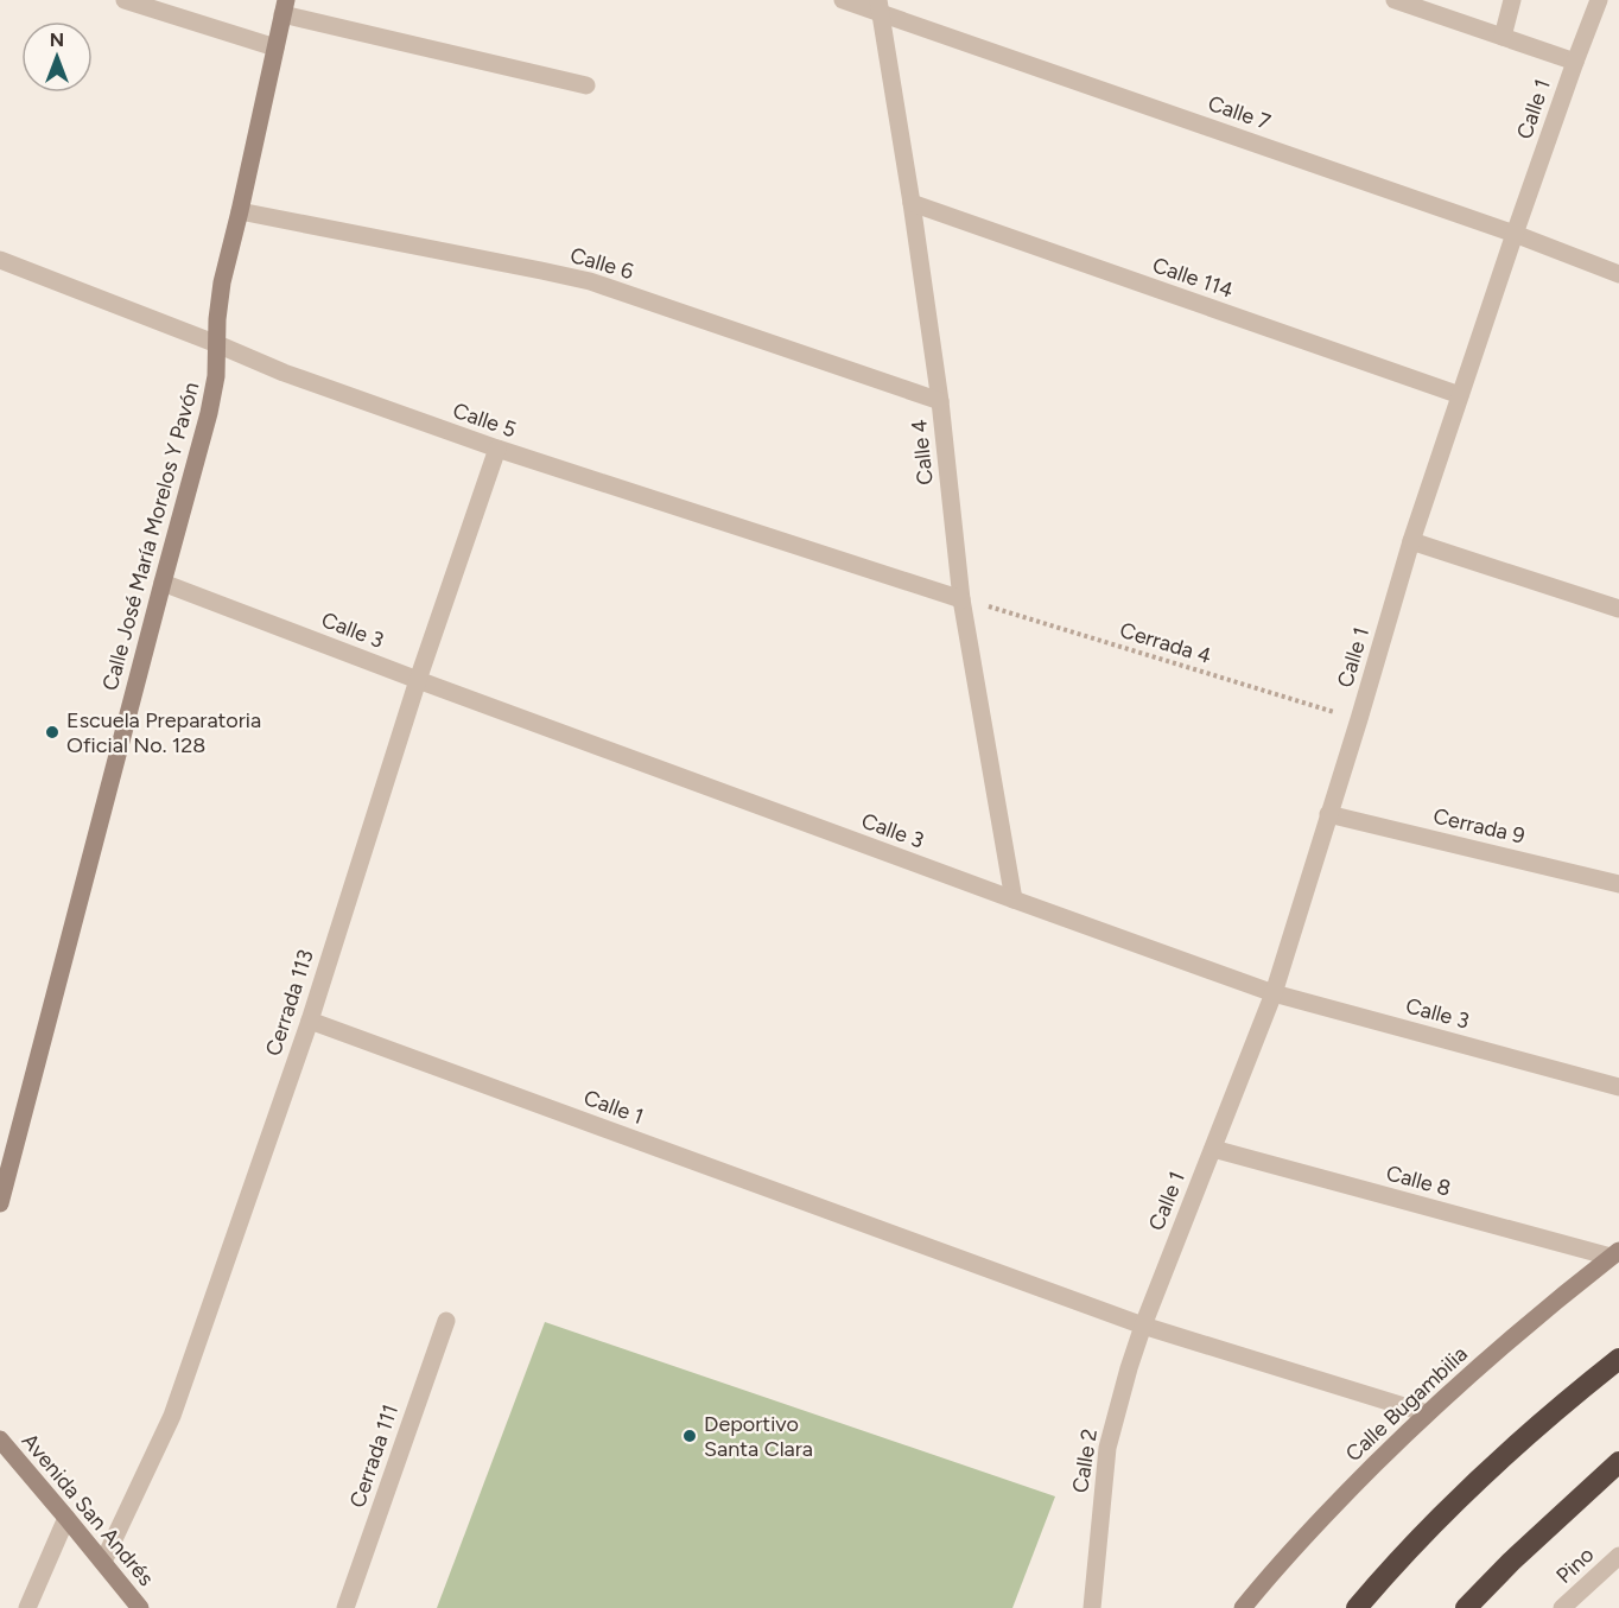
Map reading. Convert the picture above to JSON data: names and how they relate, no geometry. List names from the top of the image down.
{
  "streets": {
    "street": [
      "Calle 1",
      "Calle 7",
      "Calle 6",
      "Calle 114",
      "Calle 5",
      "Calle 4",
      "Calle José María Morelos Y Pavón",
      "Calle 3",
      "Cerrada 9",
      "Cerrada 113",
      "Calle 8",
      "Calle Bugambilia",
      "Cerrada 111",
      "Calle 2",
      "Avenida San Andrés",
      "Pino"
    ],
    "path": ["Cerrada 4"]
  },
  "crossings": [
    ["Calle 1", "Calle 7"],
    ["Calle 1", "Calle 114"],
    ["Calle 1", "Calle 3"],
    ["Calle 1", "Cerrada 4"],
    ["Calle 1", "Cerrada 9"],
    ["Calle 1", "Cerrada 113"],
    ["Calle 1", "Calle 8"],
    ["Calle 1", "Calle Bugambilia"],
    ["Calle 1", "Calle 2"],
    ["Calle 7", "Calle 4"],
    ["Calle 6", "Calle 4"],
    ["Calle 6", "Calle José María Morelos Y Pavón"],
    ["Calle 114", "Calle 4"],
    ["Calle 5", "Calle 4"],
    ["Calle 5", "Calle José María Morelos Y Pavón"],
    ["Calle 5", "Cerrada 4"],
    ["Calle 5", "Cerrada 113"],
    ["Calle 4", "Calle 3"],
    ["Calle 4", "Cerrada 4"],
    ["Calle José María Morelos Y Pavón", "Calle 3"],
    ["Calle 3", "Cerrada 113"],
    ["Cerrada 113", "Avenida San Andrés"],
    ["Calle 8", "Calle Bugambilia"]
  ],
  "places": ["Escuela Preparatoria Oficial No. 128", "Deportivo Santa Clara"],
  "north": "top"
}
